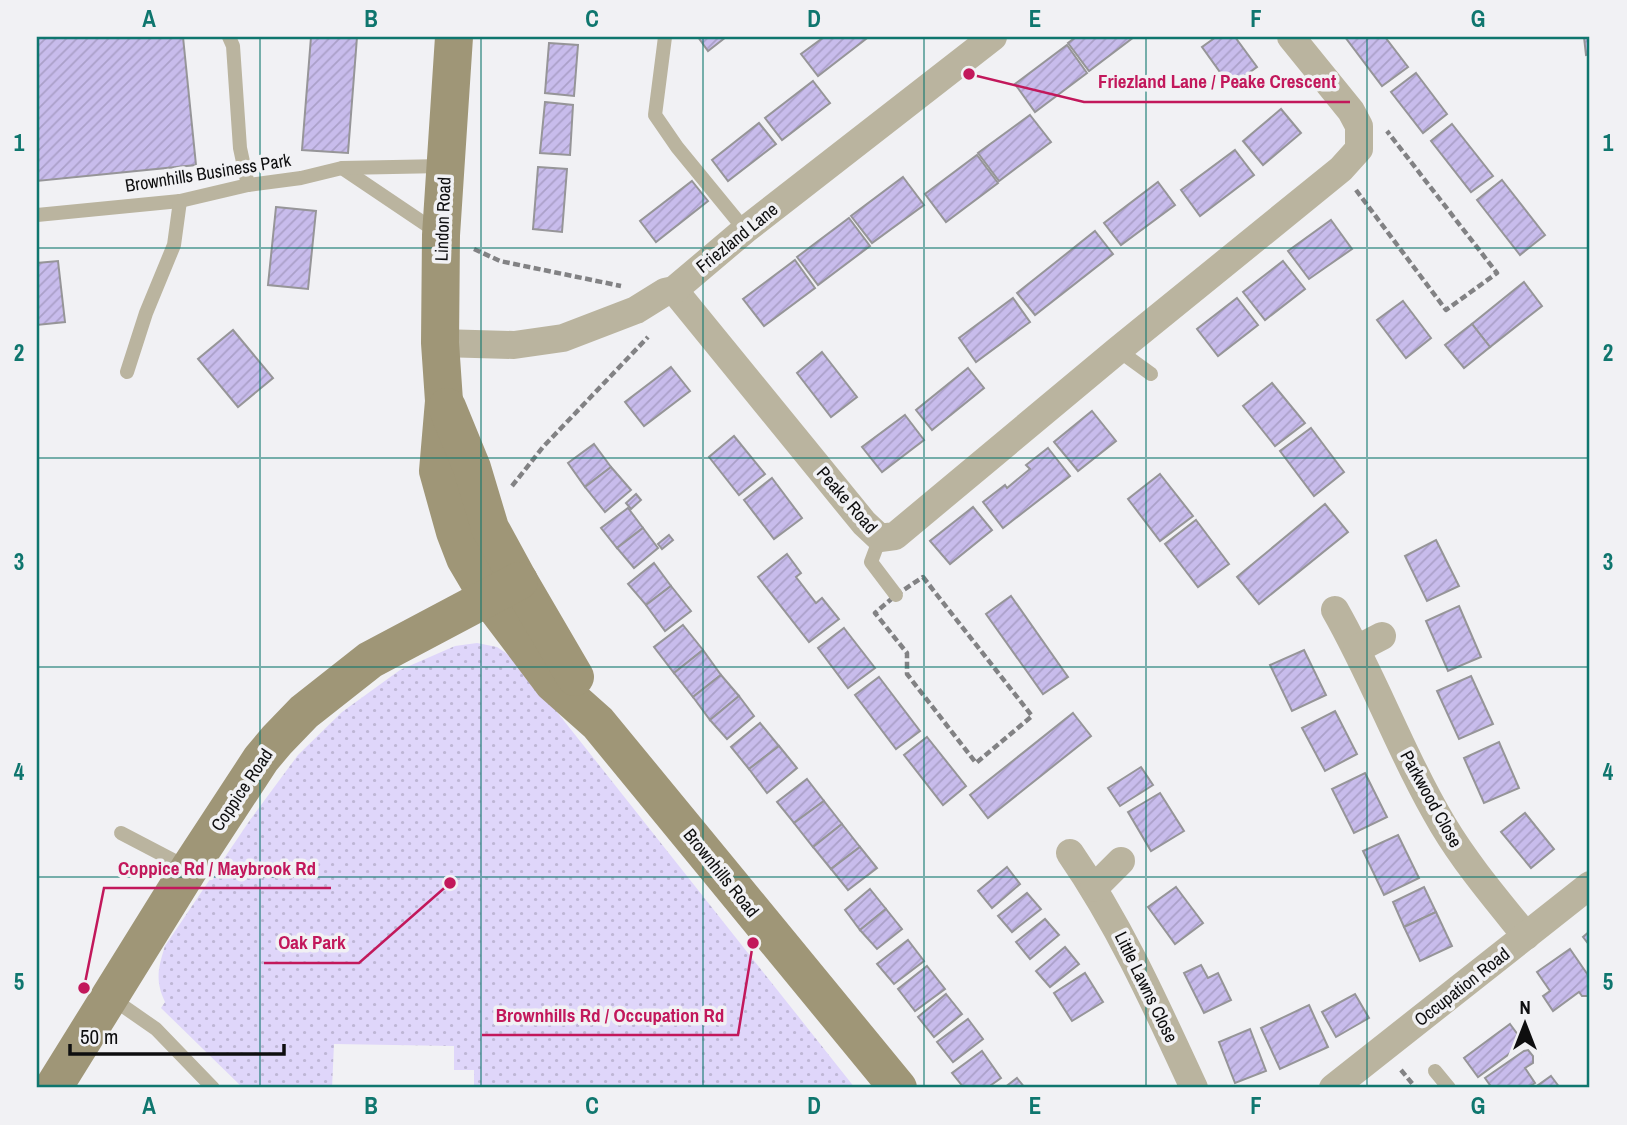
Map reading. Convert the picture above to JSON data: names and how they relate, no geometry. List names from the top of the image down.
{
  "streets": {
    "main road": ["Lindon Road", "Coppice Road", "Brownhills Road"],
    "street": [
      "Friezland Lane",
      "Peake Road",
      "Parkwood Close",
      "Little Lawns Close",
      "Occupation Road"
    ],
    "lane": ["Brownhills Business Park"]
  },
  "crossings": [
    ["Brownhills Business Park", "Lindon Road"],
    ["Lindon Road", "Friezland Lane"],
    ["Lindon Road", "Coppice Road"],
    ["Lindon Road", "Brownhills Road"],
    ["Friezland Lane", "Peake Road"],
    ["Coppice Road", "Brownhills Road"],
    ["Parkwood Close", "Occupation Road"]
  ],
  "places": [
    "Friezland Lane / Peake Crescent",
    "Oak Park",
    "Brownhills Rd / Occupation Rd",
    "Coppice Rd / Maybrook Rd"
  ],
  "scale_bar": "50 m",
  "north": "top",
  "grid": {
    "columns": [
      "A",
      "B",
      "C",
      "D",
      "E",
      "F",
      "G"
    ],
    "rows": [
      "1",
      "2",
      "3",
      "4",
      "5"
    ]
  }
}
